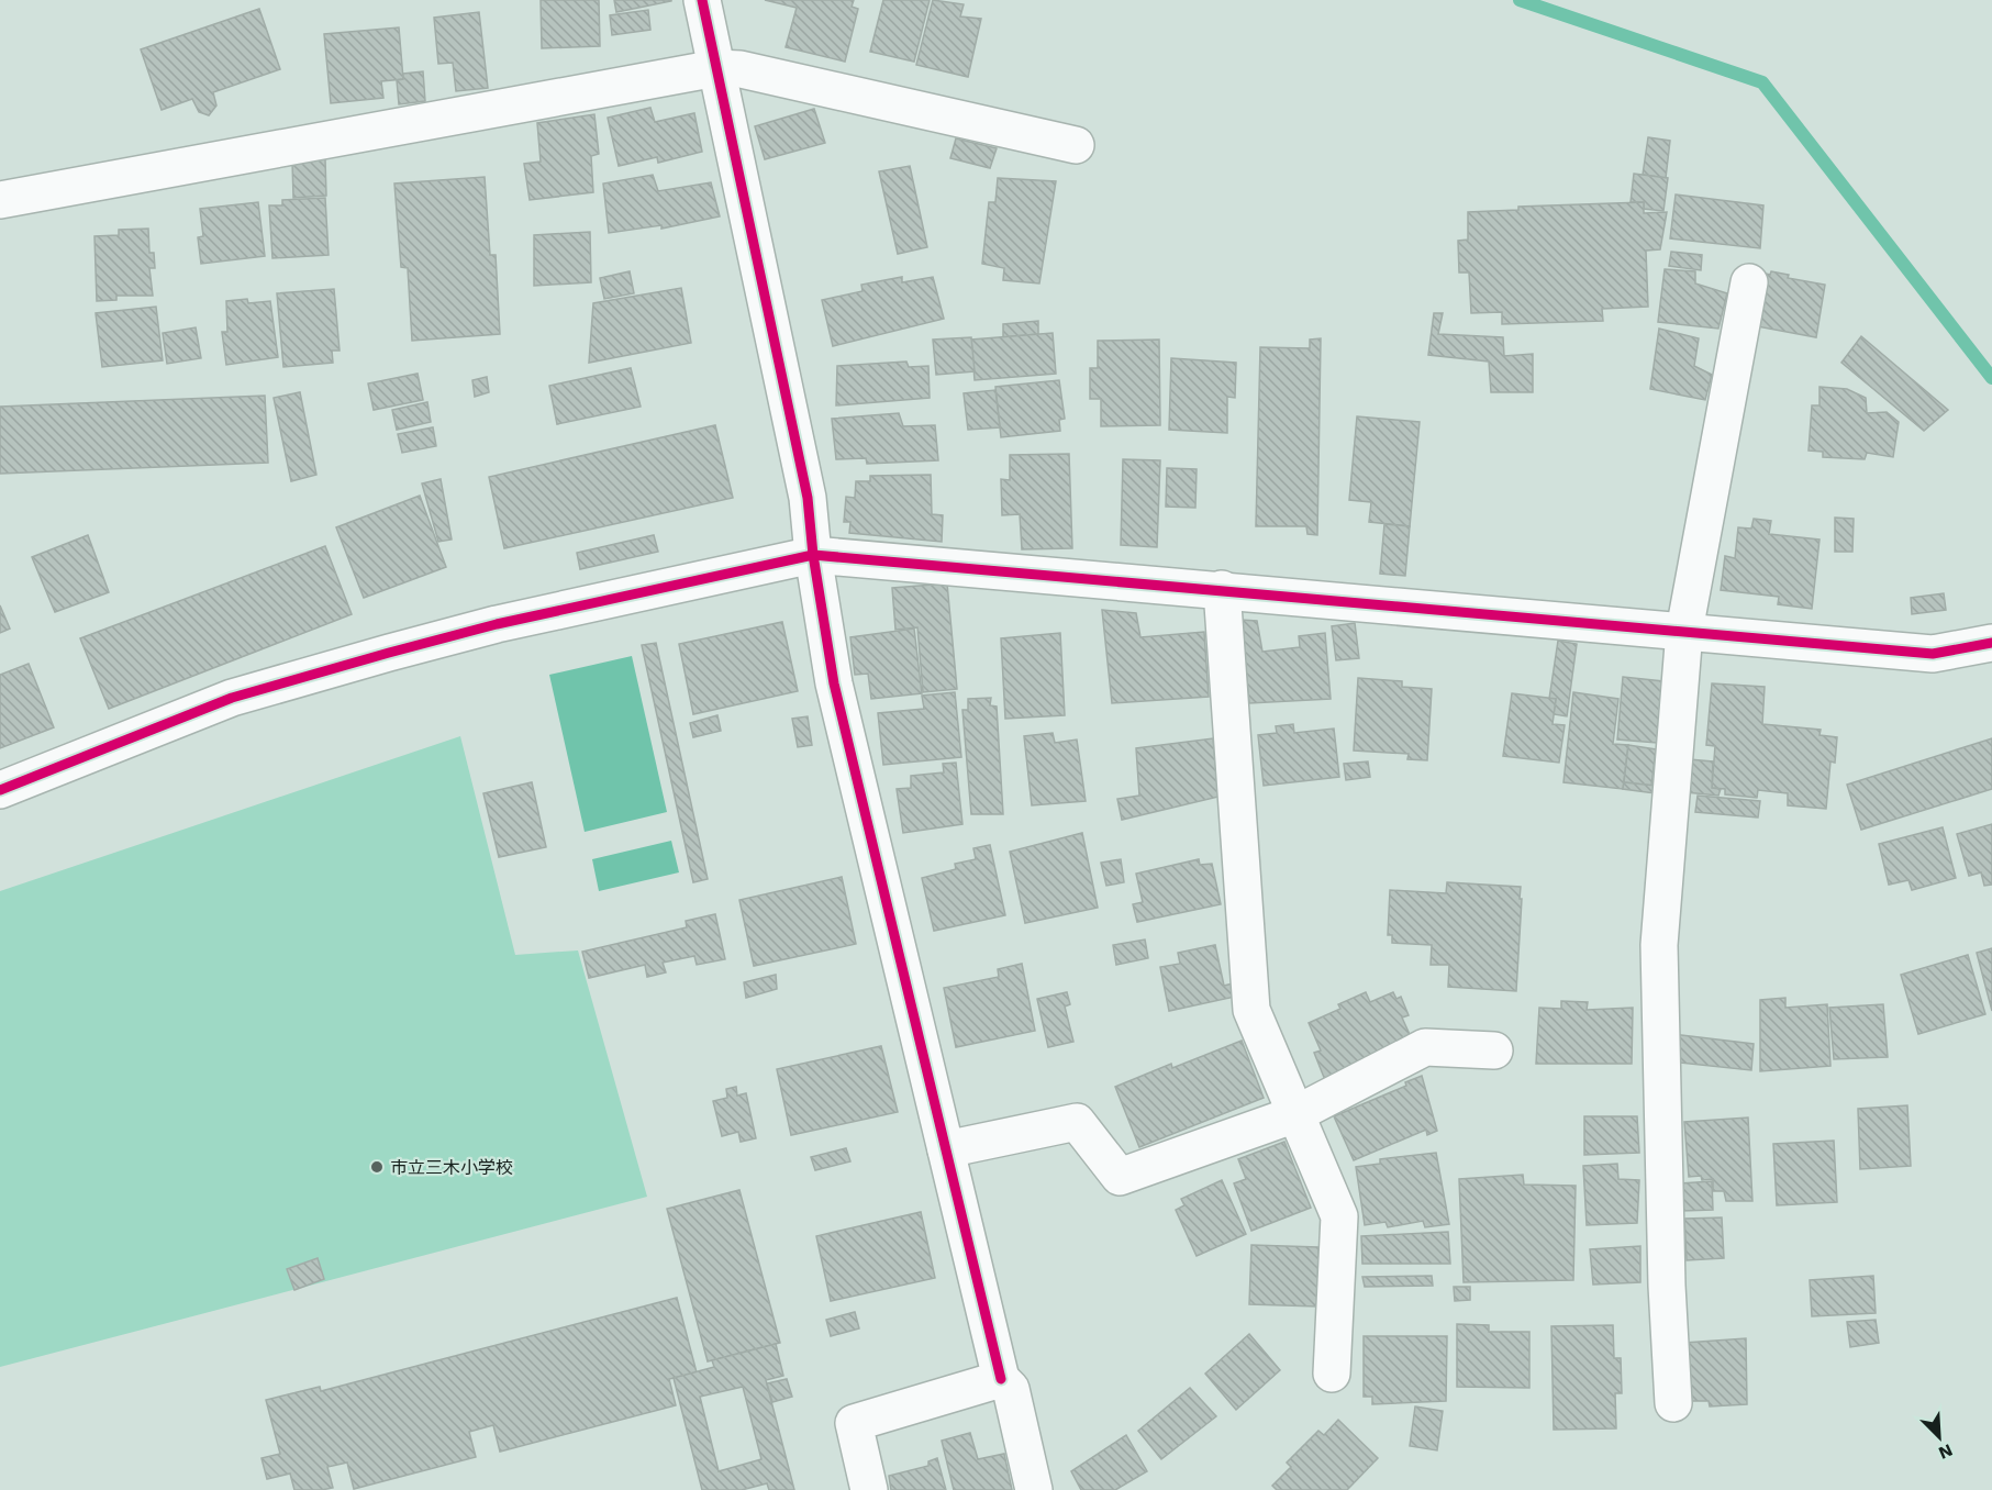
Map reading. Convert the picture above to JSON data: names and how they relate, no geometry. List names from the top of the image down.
{
  "places": ["市立三木小学校"],
  "north": "bottom right"
}
